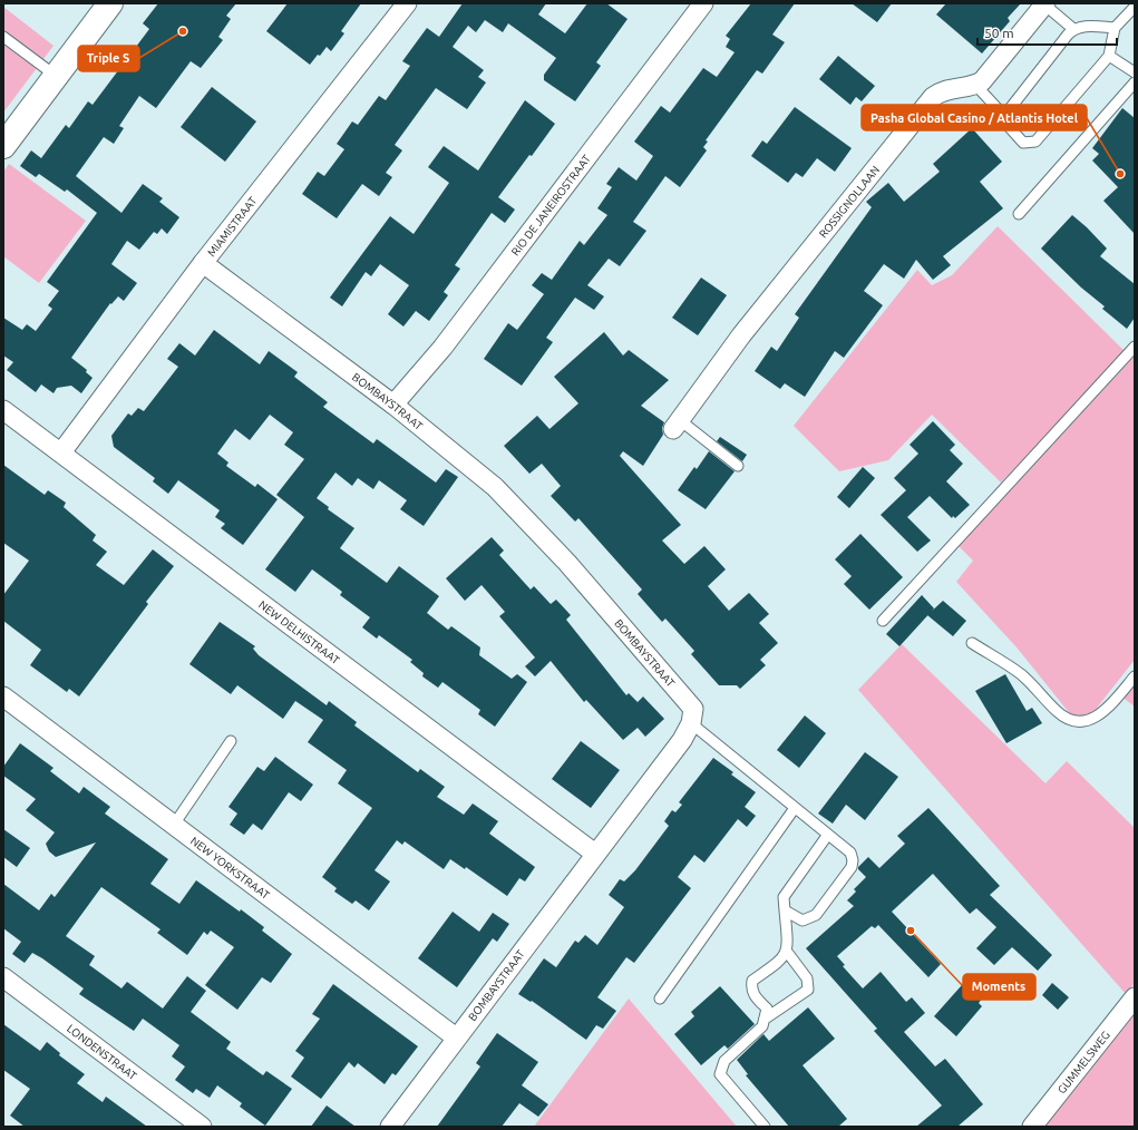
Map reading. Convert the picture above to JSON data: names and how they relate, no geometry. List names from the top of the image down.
{
  "streets": {
    "street": [
      "ROSSIGNOLLAAN",
      "RIO DE JANEIROSTRAAT",
      "MIAMISTRAAT",
      "BOMBAYSTRAAT",
      "NEW DELHISTRAAT",
      "NEW YORKSTRAAT",
      "LONDENSTRAAT",
      "GUMMELSWEG"
    ]
  },
  "crossings": [
    ["RIO DE JANEIROSTRAAT", "BOMBAYSTRAAT"],
    ["MIAMISTRAAT", "BOMBAYSTRAAT"],
    ["MIAMISTRAAT", "NEW DELHISTRAAT"],
    ["BOMBAYSTRAAT", "NEW DELHISTRAAT"],
    ["BOMBAYSTRAAT", "NEW YORKSTRAAT"]
  ],
  "places": ["Triple S", "Pasha Global Casino / Atlantis Hotel", "Moments"],
  "scale_bar": "50 m"
}
